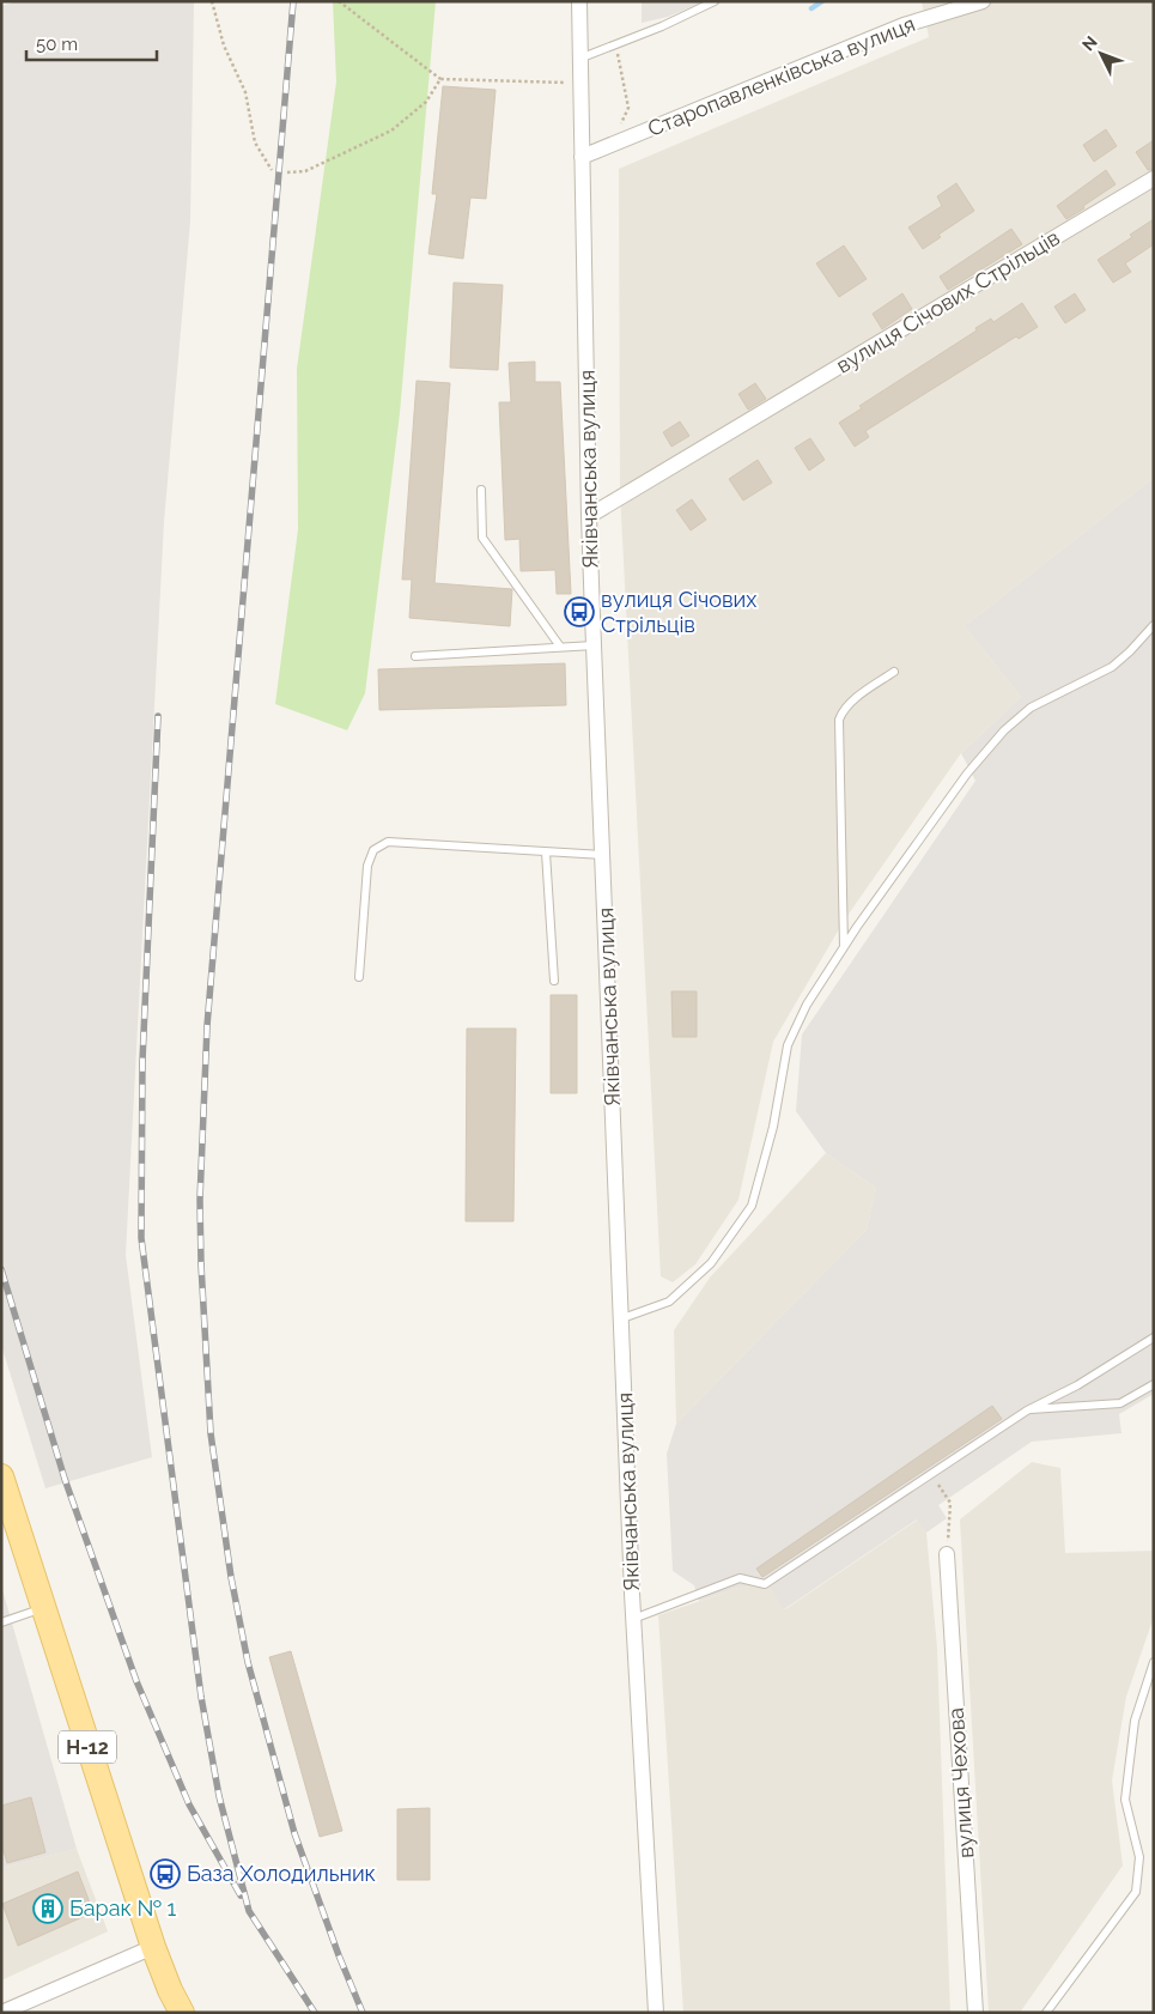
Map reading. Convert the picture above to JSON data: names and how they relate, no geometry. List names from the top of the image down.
{
  "streets": {
    "main road": ["Н-12"],
    "street": [
      "Старопавленківська вулиця",
      "вулиця Січових Стрільців",
      "Яківчанська вулиця",
      "вулиця Чехова"
    ]
  },
  "crossings": [
    ["Старопавленківська вулиця", "Яківчанська вулиця"],
    ["вулиця Січових Стрільців", "Яківчанська вулиця"]
  ],
  "places": {
    "bus stop": ["вулиця Січових Стрільців", "База Холодильник"],
    "building": ["Барак № 1"]
  },
  "scale_bar": "50 m",
  "north": "top left"
}
